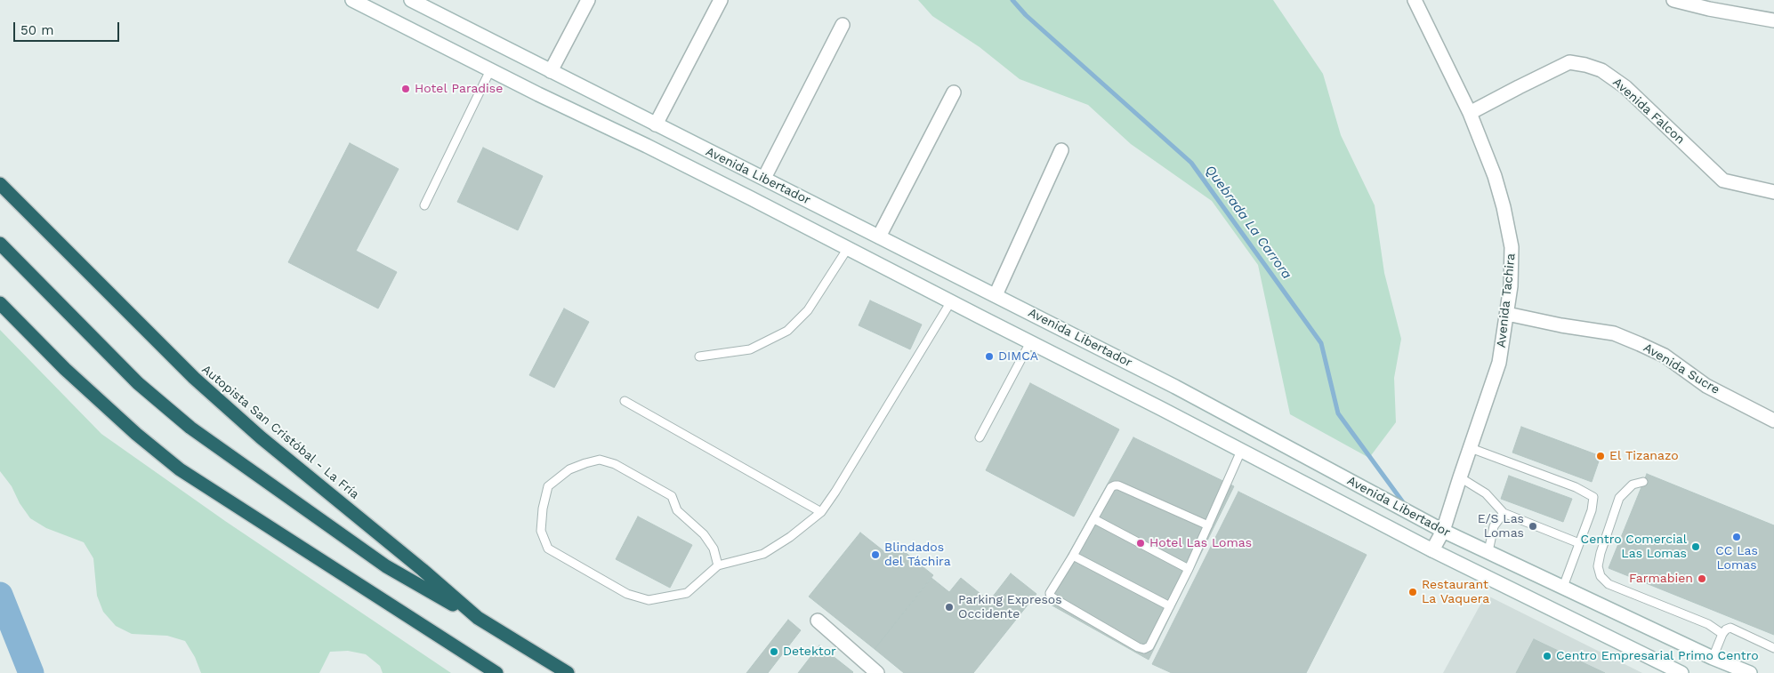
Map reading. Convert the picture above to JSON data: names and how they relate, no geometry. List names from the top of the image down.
{
  "streets": {
    "highway": ["Autopista San Cristóbal - La Fría"],
    "main road": [
      "Avenida Falcon",
      "Avenida Libertador",
      "Avenida Tachira",
      "Avenida Sucre"
    ]
  },
  "crossings": [
    ["Avenida Falcon", "Avenida Tachira"],
    ["Avenida Libertador", "Avenida Tachira"],
    ["Avenida Tachira", "Avenida Sucre"]
  ],
  "water": ["Quebrada La Carrora"],
  "places": [
    "Hotel Paradise",
    "DIMCA",
    "El Tizanazo",
    "E/S Las Lomas",
    "CC Las Lomas",
    "Hotel Las Lomas",
    "Centro Comercial Las Lomas",
    "Blindados del Táchira",
    "Farmabien",
    "Restaurant La Vaquera",
    "Parking Expresos Occidente",
    "Detektor",
    "Centro Empresarial Primo Centro"
  ],
  "scale_bar": "50 m"
}
